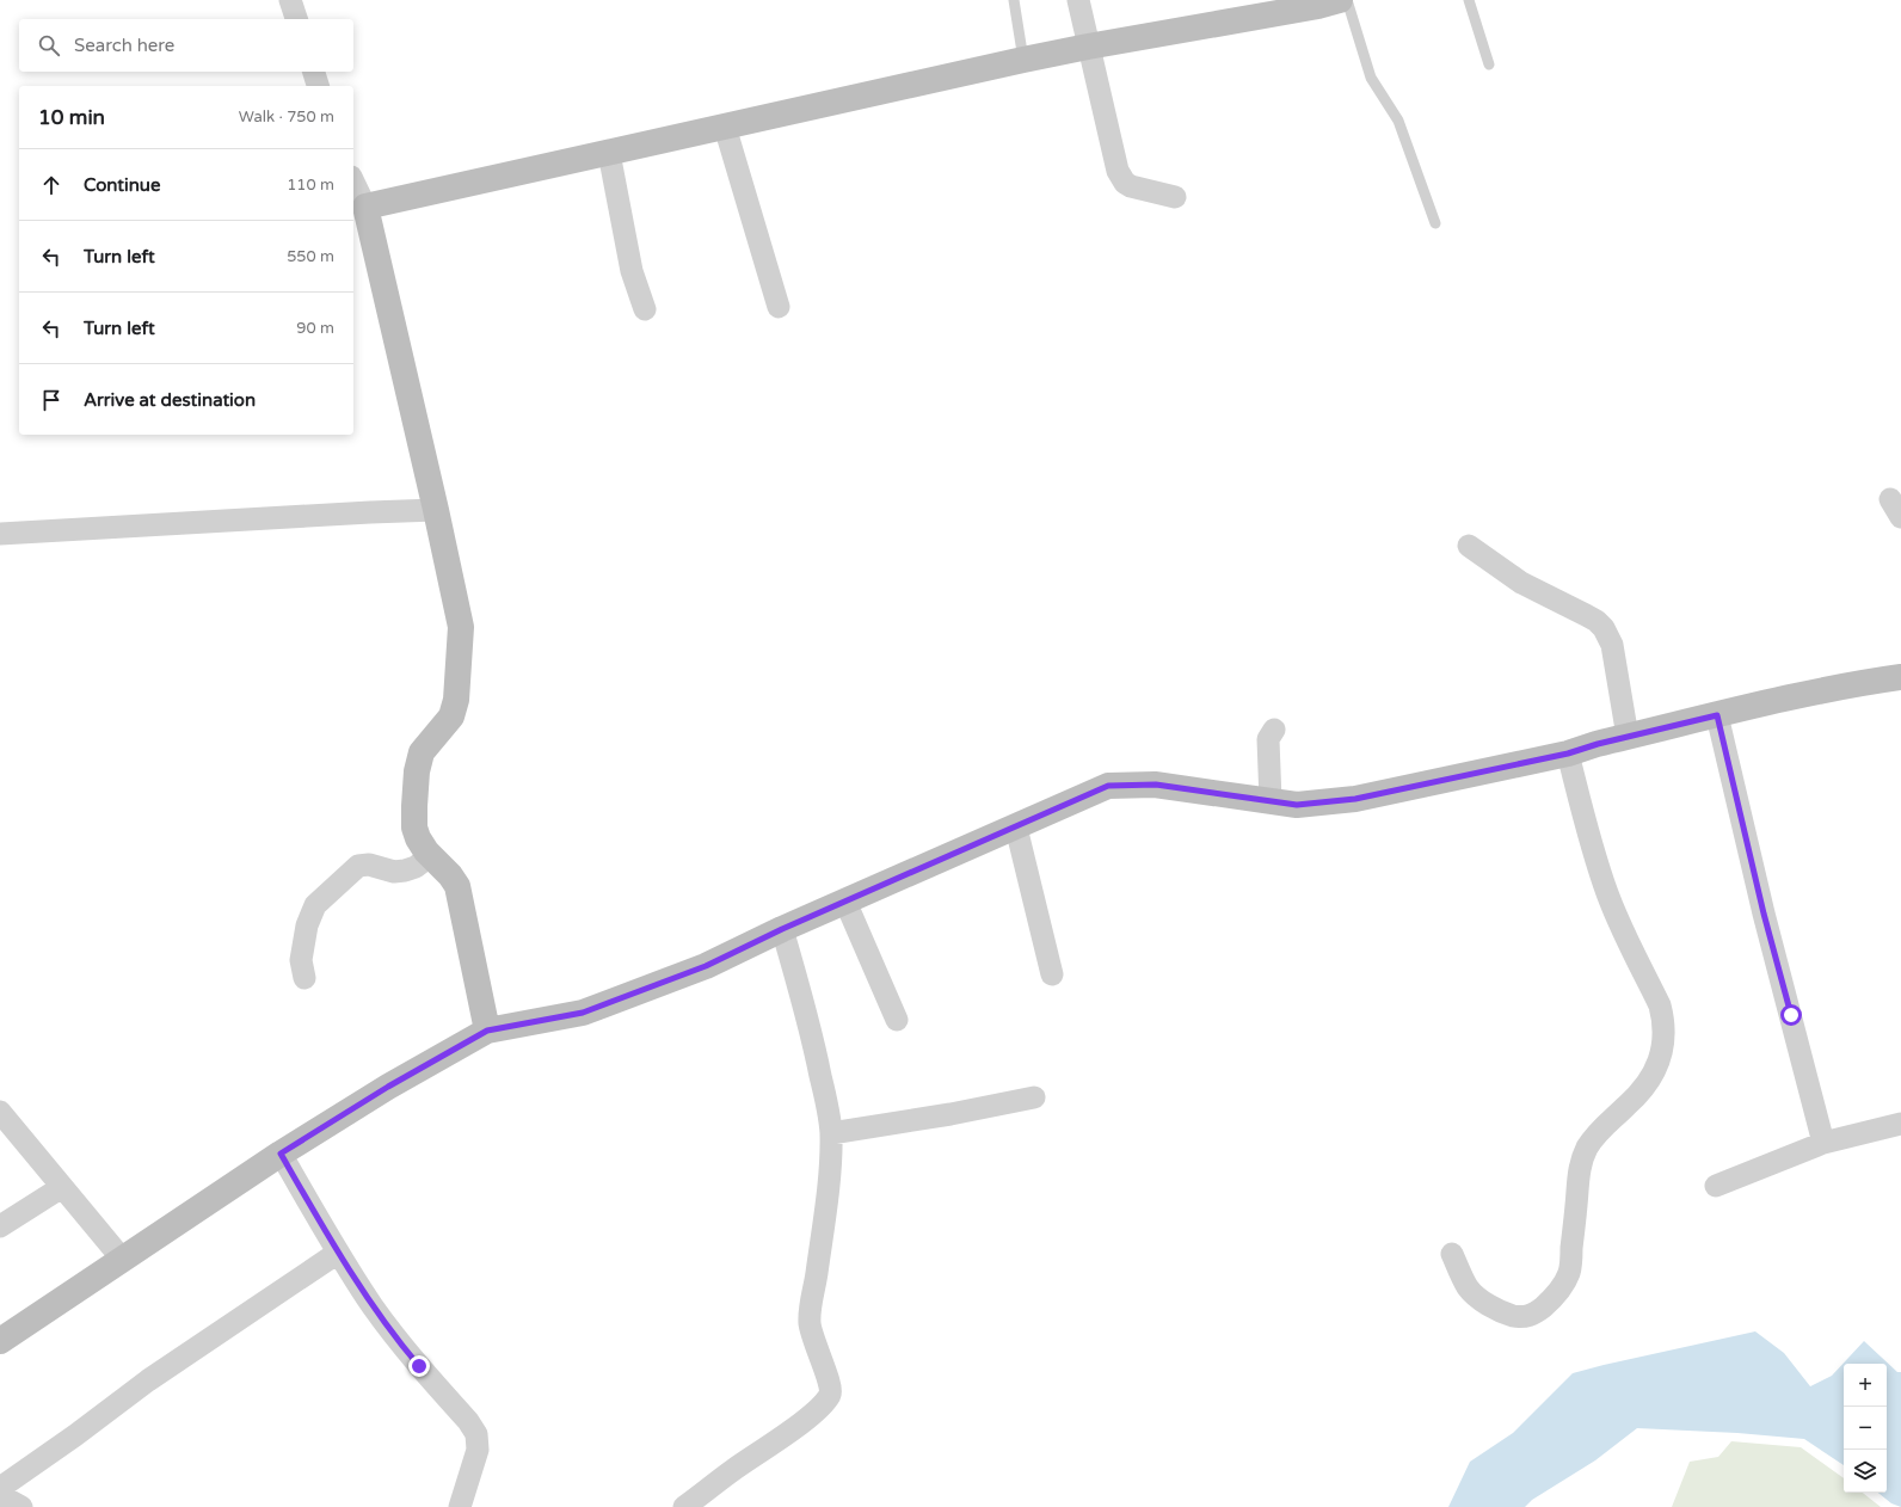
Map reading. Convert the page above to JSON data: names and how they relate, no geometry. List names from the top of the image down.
{
  "page": {
    "search": "Search here",
    "heading": ["10 min", "Walk · 750 m"],
    "list": [
      ["Continue", "110 m"],
      ["Turn left", "550 m"],
      ["Turn left", "90 m"],
      "Arrive at destination"
    ],
    "map_buttons": ["+", "−"]
  }
}
